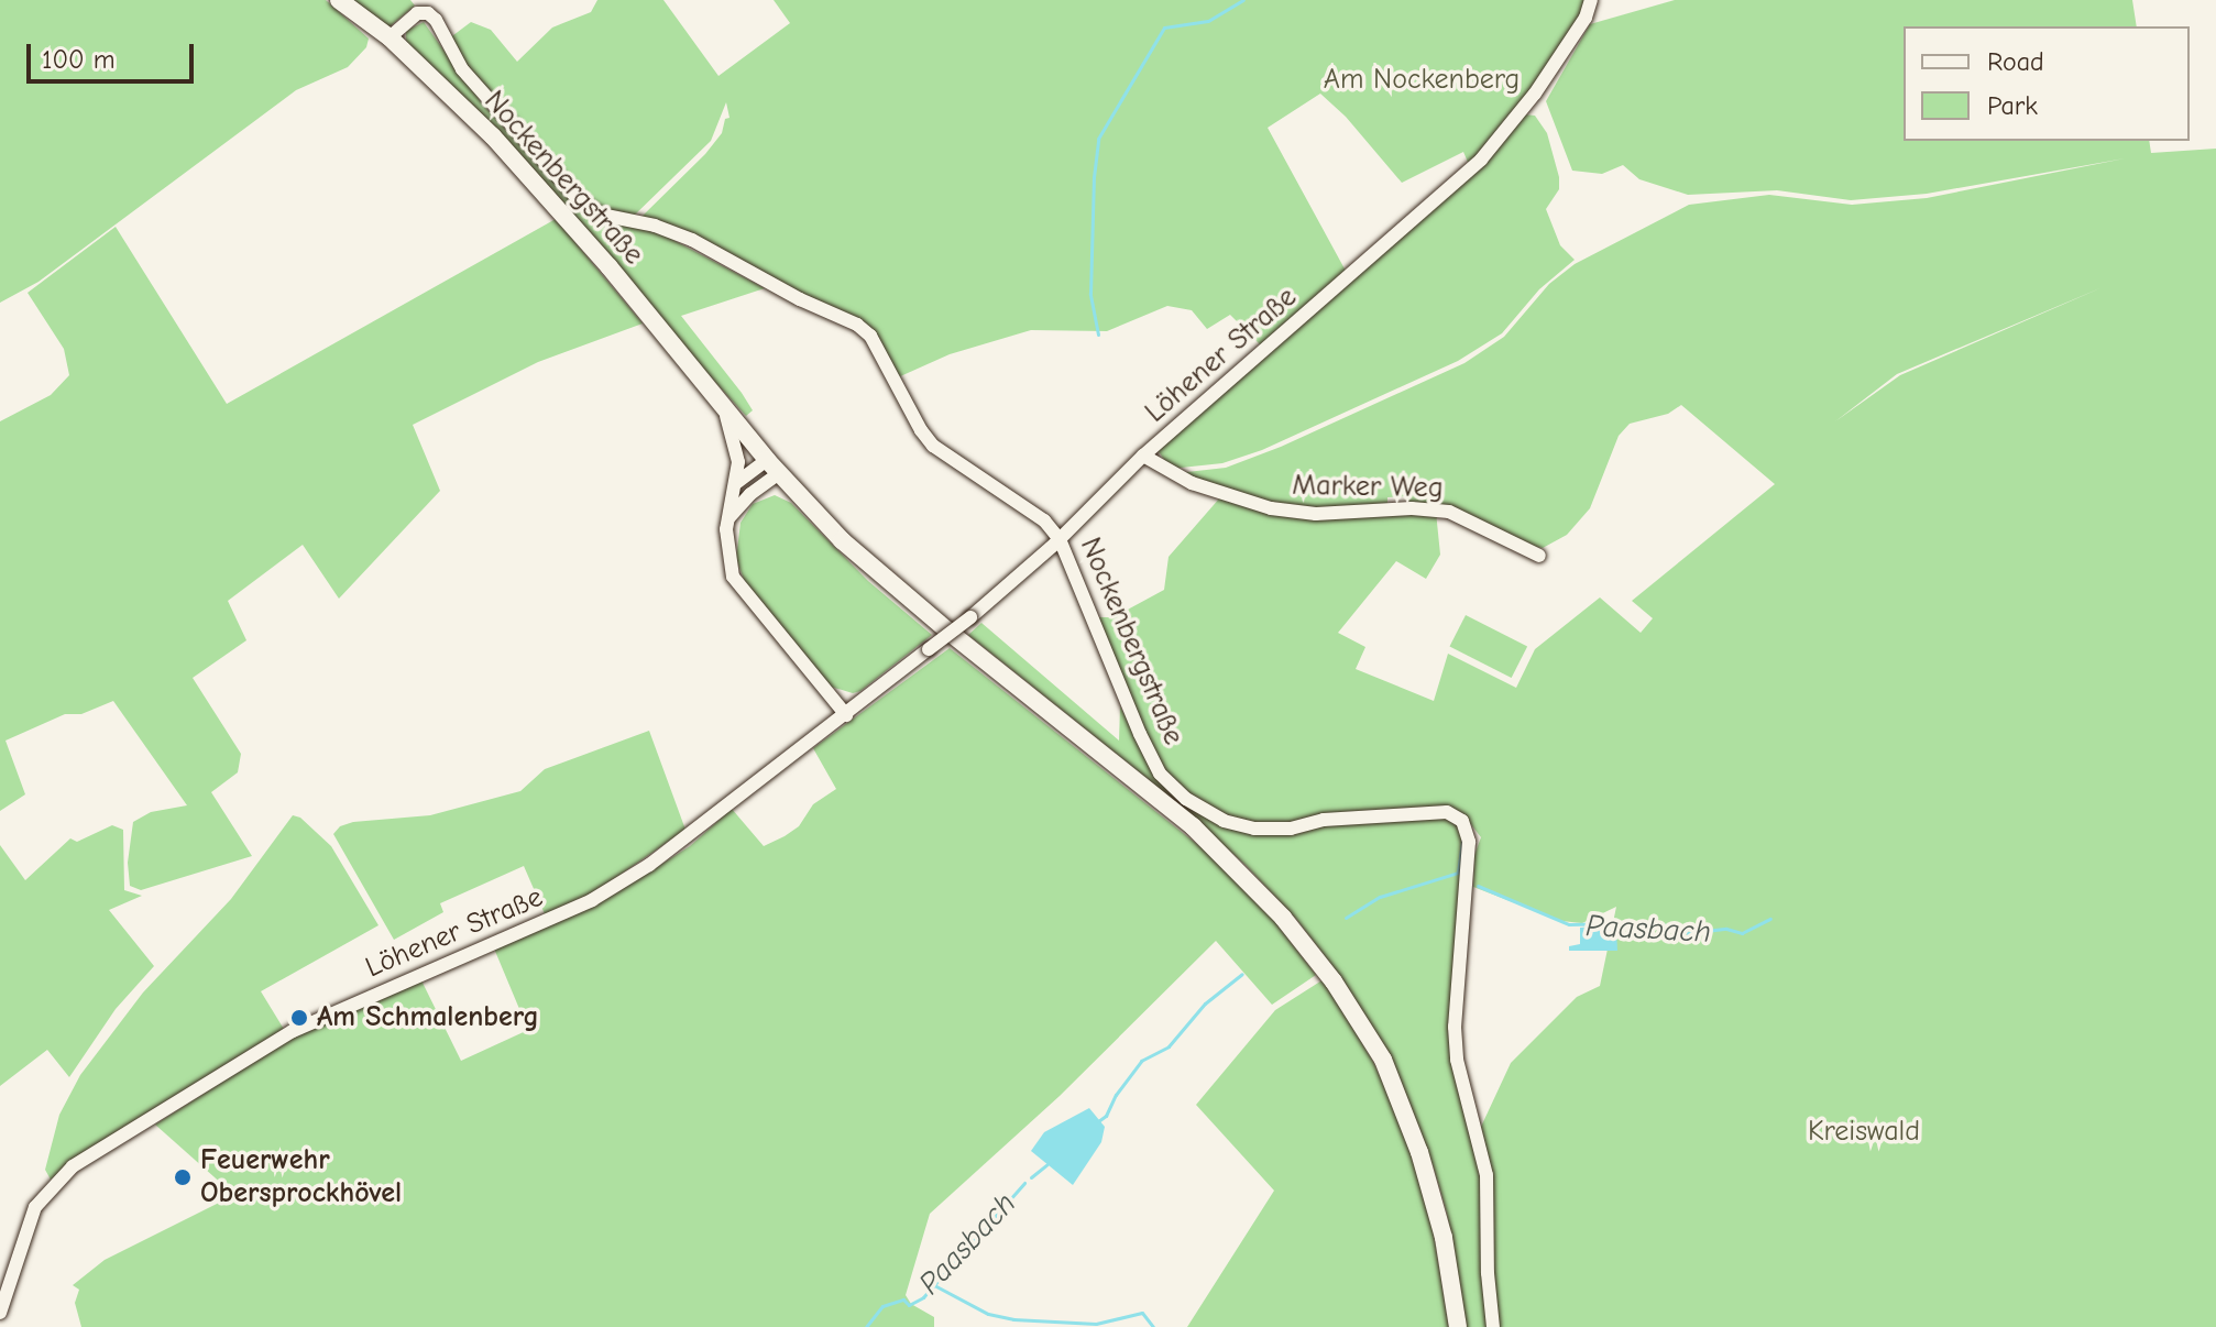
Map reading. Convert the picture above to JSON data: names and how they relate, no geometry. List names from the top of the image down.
{
  "streets": {
    "main road": ["Nockenbergstraße"],
    "street": ["Löhener Straße", "Marker Weg"]
  },
  "crossings": [
    ["Nockenbergstraße", "Löhener Straße"],
    ["Löhener Straße", "Marker Weg"]
  ],
  "water": ["Paasbach"],
  "parks": ["Am Nockenberg", "Kreiswald"],
  "places": ["Am Schmalenberg", "Feuerwehr Obersprockhövel"],
  "legend": ["Road", "Park"],
  "scale_bar": "100 m"
}
